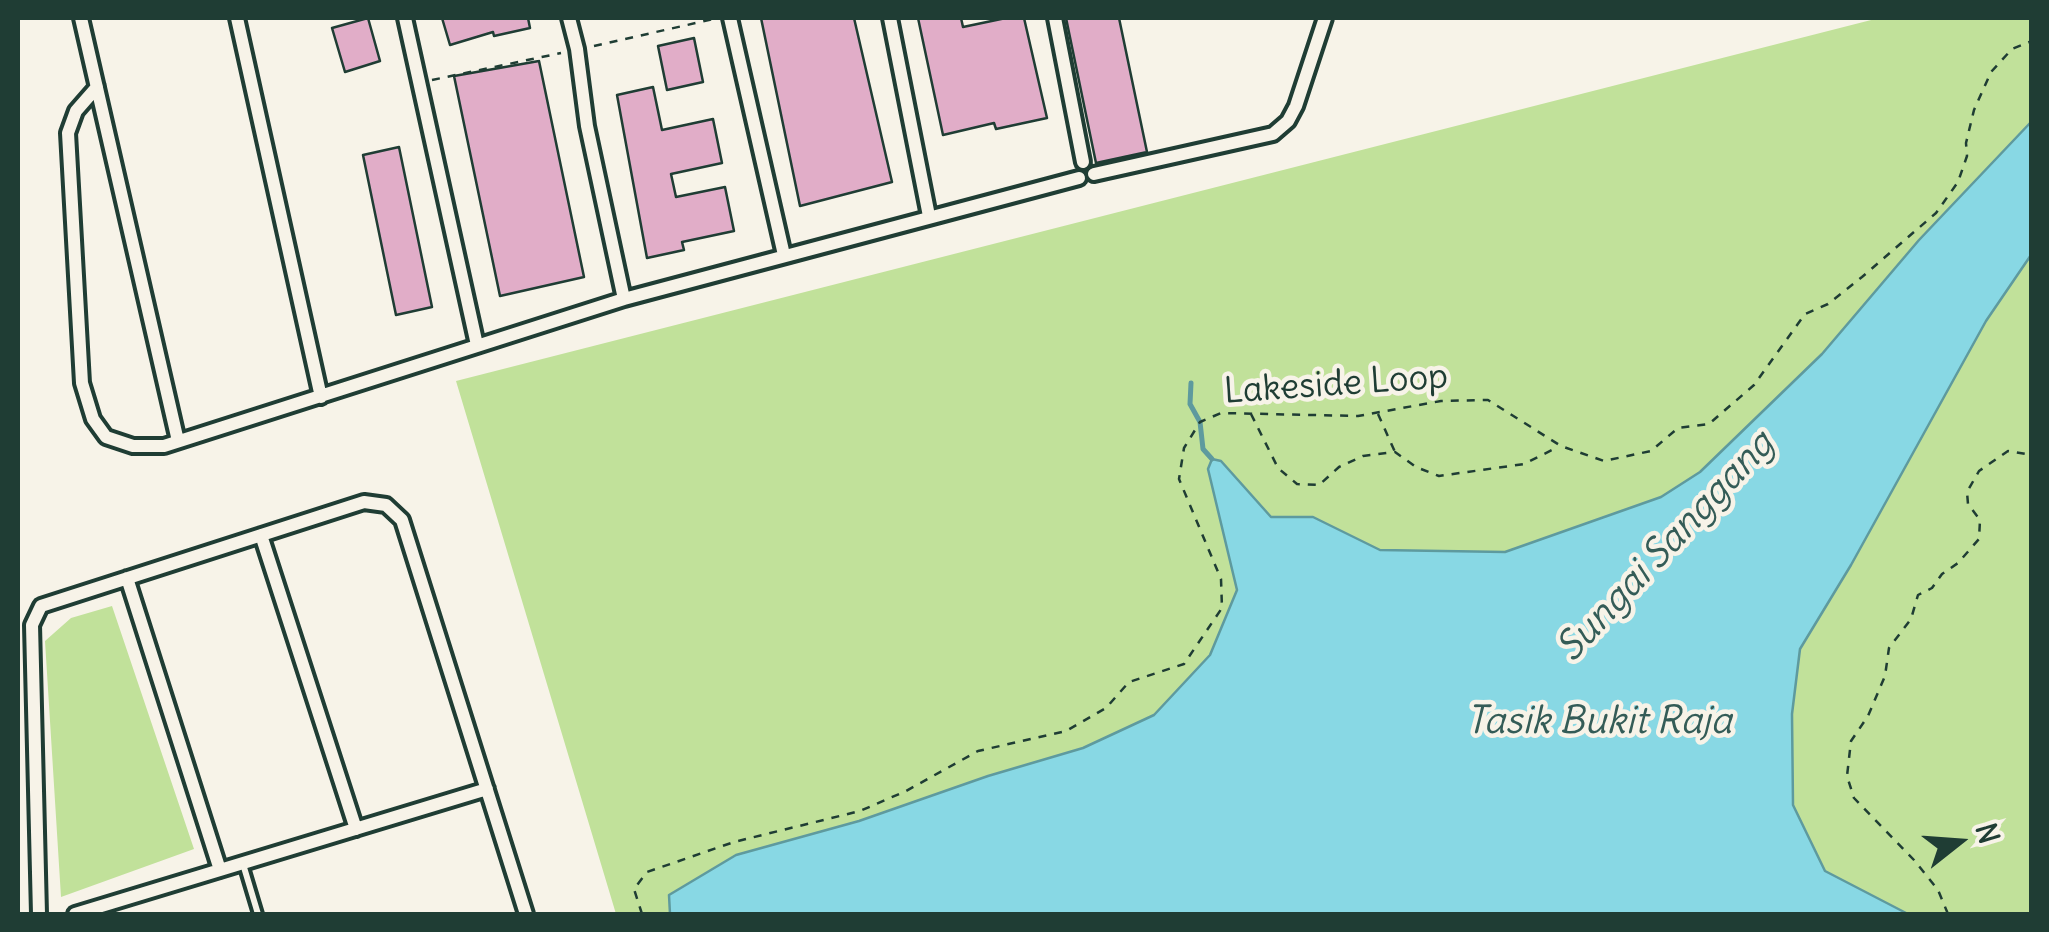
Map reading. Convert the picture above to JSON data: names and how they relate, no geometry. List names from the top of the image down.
{
  "streets": {
    "path": ["Lakeside Loop"]
  },
  "water": ["Sungai Sanggang", "Tasik Bukit Raja"],
  "north": "right"
}
